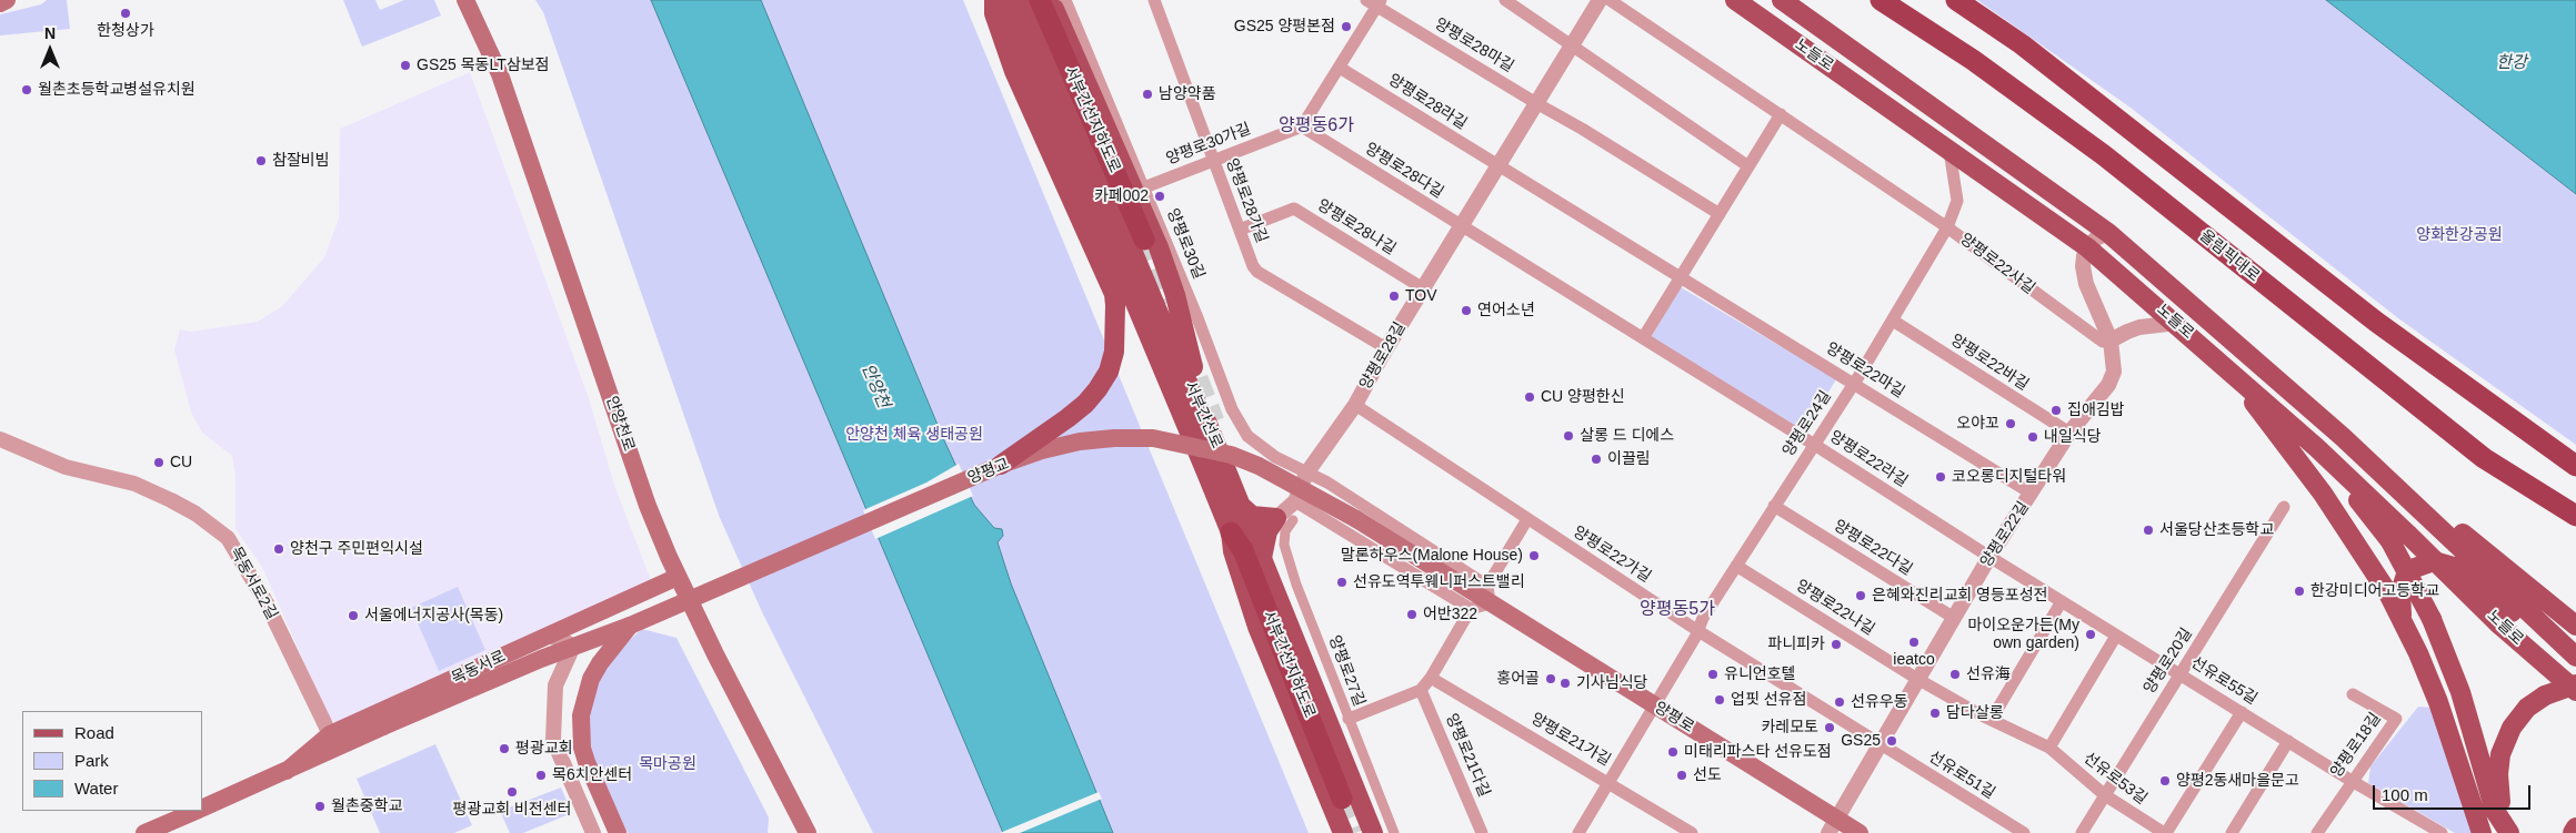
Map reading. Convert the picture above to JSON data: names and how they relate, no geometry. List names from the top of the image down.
{
  "streets": {
    "highway": ["서부간선지하도로", "올림픽대로"],
    "main road": [
      "노들로",
      "서부간선로",
      "안양천로",
      "양평교",
      "목동서로",
      "양평로"
    ],
    "street": [
      "양평로28마길",
      "양평로28라길",
      "양평로30가길",
      "양평로28다길",
      "양평로28가길",
      "양평로28나길",
      "양평로30길",
      "양평로22사길",
      "양평로28길",
      "양평로22바길",
      "양평로22마길",
      "양평로24길",
      "양평로22라길",
      "양평로22길",
      "양평로22다길",
      "양평로22가길",
      "목동서로2길",
      "양평로22나길",
      "양평로20길",
      "양평로27길",
      "선유로55길",
      "양평로21가길",
      "양평로18길",
      "양평로21다길",
      "선유로51길",
      "선유로53길"
    ]
  },
  "crossings": [
    ["양평로28마길", "양평로28길"],
    ["노들로", "양평로24길"],
    ["양평로28라길", "양평로28길"],
    ["양평로28라길", "양평로22마길"],
    ["서부간선지하도로", "서부간선로"],
    ["양평로30가길", "양평로28다길"],
    ["양평로30가길", "양평로28가길"],
    ["양평로30가길", "양평로30길"],
    ["양평로28다길", "양평로28길"],
    ["양평로28다길", "양평로22라길"],
    ["양평로28가길", "양평로28나길"],
    ["양평로28가길", "양평로28길"],
    ["양평로28나길", "양평로28길"],
    ["양평로30길", "양평로28길"],
    ["양평로30길", "양평로"],
    ["양평로22사길", "양평로24길"],
    ["양평로22사길", "양평로22길"],
    ["양평로28길", "양평로22마길"],
    ["양평로28길", "양평로22라길"],
    ["양평로28길", "양평로22가길"],
    ["양평로28길", "양평로27길"],
    ["양평로28길", "양평로"],
    ["양평로22바길", "양평로24길"],
    ["양평로22바길", "양평로22길"],
    ["양평로22마길", "양평로24길"],
    ["양평로22마길", "양평로22길"],
    ["안양천로", "목동서로"],
    ["양평로24길", "양평로22라길"],
    ["양평로24길", "양평로22다길"],
    ["양평로24길", "양평로22가길"],
    ["양평로24길", "양평로22나길"],
    ["양평로24길", "양평로"],
    ["양평로24길", "양평로21가길"],
    ["양평로22라길", "양평로22길"],
    ["양평로22라길", "선유로55길"],
    ["양평교", "목동서로"],
    ["양평교", "양평로"],
    ["양평로22길", "양평로22다길"],
    ["양평로22길", "양평로22가길"],
    ["양평로22길", "양평로22나길"],
    ["양평로22길", "선유로55길"],
    ["양평로22길", "양평로"],
    ["양평로22길", "선유로51길"],
    ["양평로22길", "선유로53길"],
    ["양평로22가길", "선유로51길"],
    ["목동서로2길", "목동서로"],
    ["양평로22나길", "선유로53길"],
    ["양평로20길", "선유로55길"],
    ["양평로20길", "선유로53길"],
    ["선유로55길", "양평로18길"],
    ["선유로55길", "선유로53길"]
  ],
  "districts": ["양평동6가", "양평동5가"],
  "water": ["한강", "안양천"],
  "parks": ["양화한강공원", "안양천 체육 생태공원", "목마공원"],
  "places": [
    "한청상가",
    "GS25 양평본점",
    "GS25 목동LT삼보점",
    "월촌초등학교병설유치원",
    "남양약품",
    "참잘비빔",
    "카페002",
    "TOV",
    "연어소년",
    "CU 양평한신",
    "집애김밥",
    "오야꼬",
    "살롱 드 디에스",
    "내일식당",
    "이끌림",
    "CU",
    "코오롱디지털타워",
    "서울당산초등학교",
    "양천구 주민편익시설",
    "말론하우스(Malone House)",
    "선유도역투웨니퍼스트밸리",
    "한강미디어고등학교",
    "은혜와진리교회 영등포성전",
    "어반322",
    "서울에너지공사(목동)",
    "마이오운가든(My own garden)",
    "ieatco",
    "파니피카",
    "유니언호텔",
    "선유海",
    "홍어골",
    "기사님식당",
    "업핏 선유점",
    "선유우동",
    "담다살롱",
    "카레모토",
    "GS25",
    "평광교회",
    "미태리파스타 선유도점",
    "목6치안센터",
    "선도",
    "양평2동새마을문고",
    "평광교회 비전센터",
    "월촌중학교"
  ],
  "legend": ["Road", "Park", "Water"],
  "scale_bar": "100 m",
  "north": "top"
}
